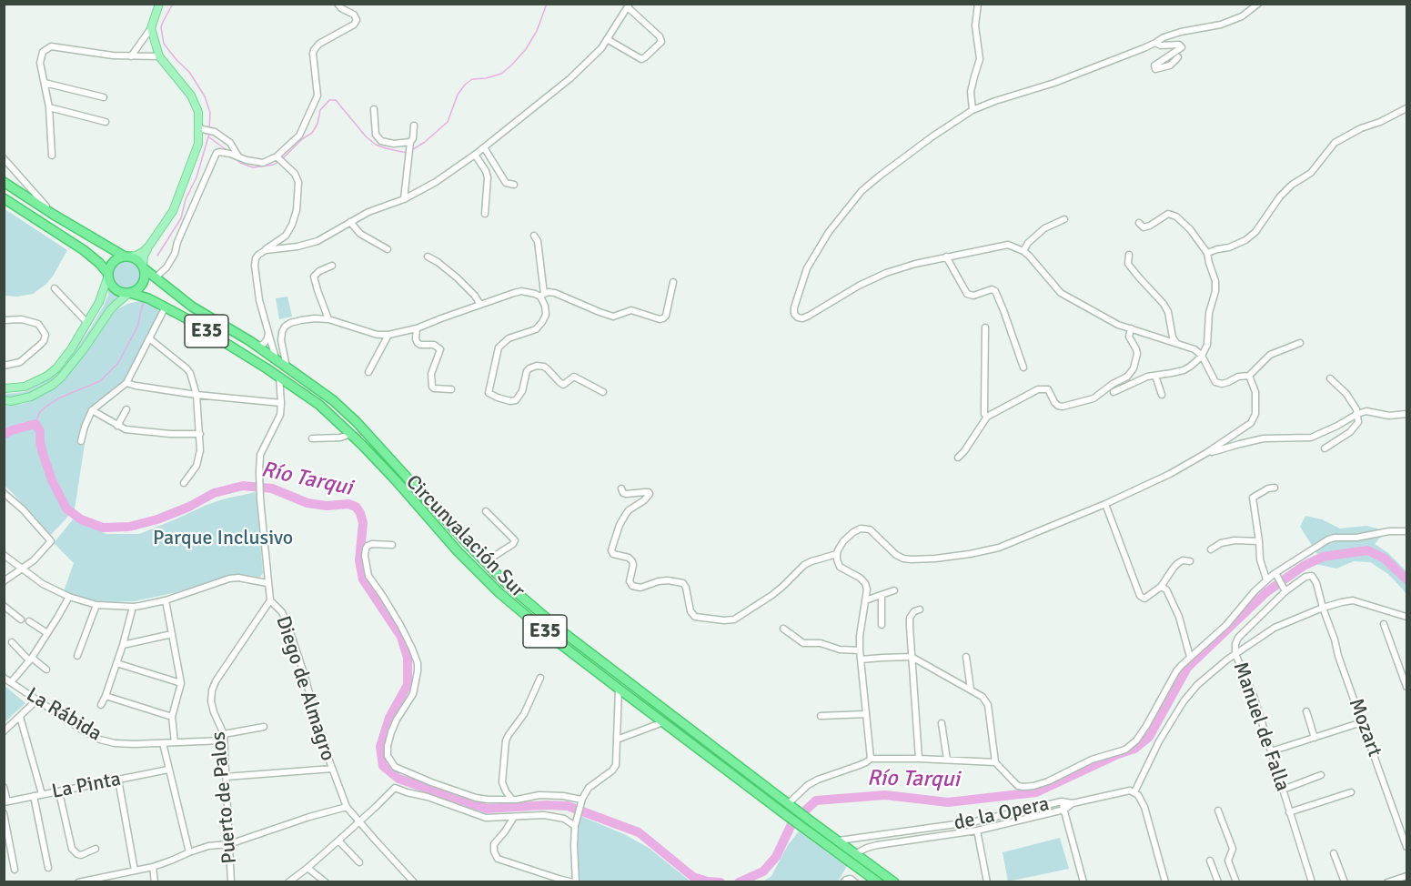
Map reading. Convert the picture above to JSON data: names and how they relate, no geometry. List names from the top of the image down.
{
  "streets": {
    "highway": ["E35", "Circunvalación Sur"],
    "street": [
      "Diego de Almagro",
      "La Rábida",
      "Manuel de Falla",
      "Mozart",
      "La Pinta",
      "Puerto de Palos",
      "de la Opera"
    ]
  },
  "crossings": [
    ["Circunvalación Sur", "Diego de Almagro"],
    ["Circunvalación Sur", "de la Opera"],
    ["Diego de Almagro", "Puerto de Palos"],
    ["La Rábida", "Puerto de Palos"],
    ["Manuel de Falla", "Mozart"]
  ],
  "water": ["Río Tarqui"],
  "parks": ["Parque Inclusivo"]
}
